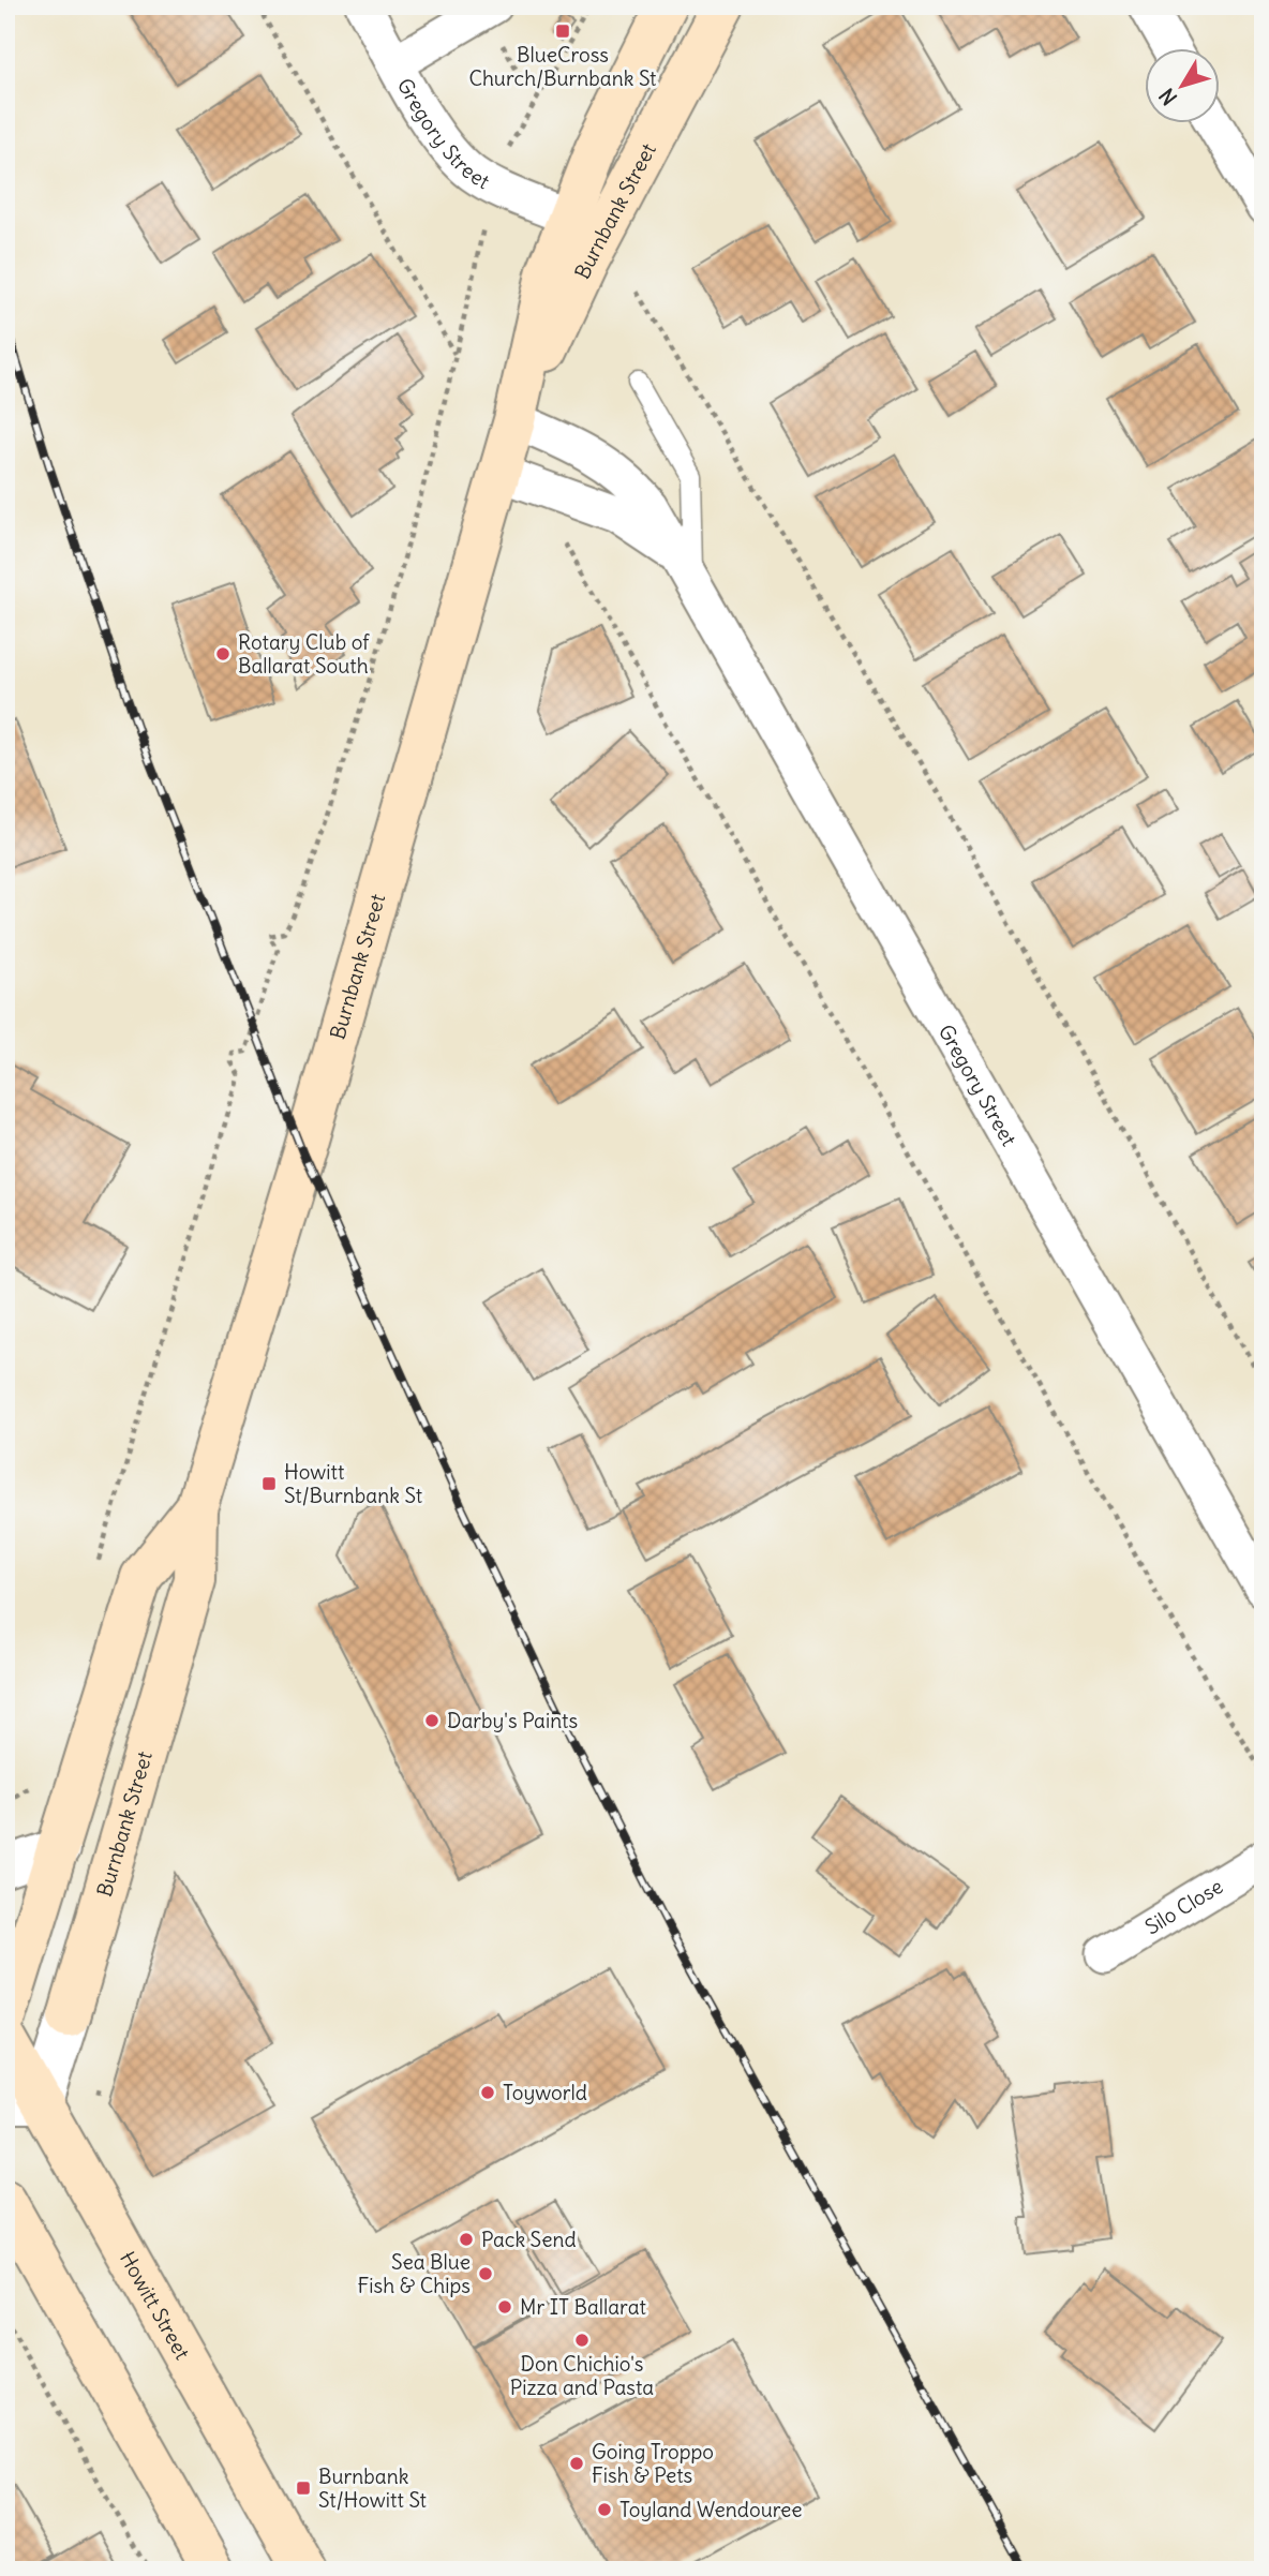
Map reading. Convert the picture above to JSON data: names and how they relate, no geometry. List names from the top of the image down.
{
  "streets": {
    "main road": ["Burnbank Street", "Howitt Street"],
    "street": ["Gregory Street", "Silo Close"]
  },
  "crossings": [
    ["Gregory Street", "Burnbank Street"],
    ["Burnbank Street", "Howitt Street"]
  ],
  "places": {
    "transit": ["BlueCross Church/Burnbank St", "Howitt St/Burnbank St", "Burnbank St/Howitt St"],
    "other": [
      "Rotary Club of Ballarat South",
      "Darby's Paints",
      "Toyworld",
      "Pack Send",
      "Sea Blue Fish & Chips",
      "Mr IT Ballarat",
      "Don Chichio's Pizza and Pasta",
      "Going Troppo Fish & Pets",
      "Toyland Wendouree"
    ]
  },
  "north": "bottom left"
}
